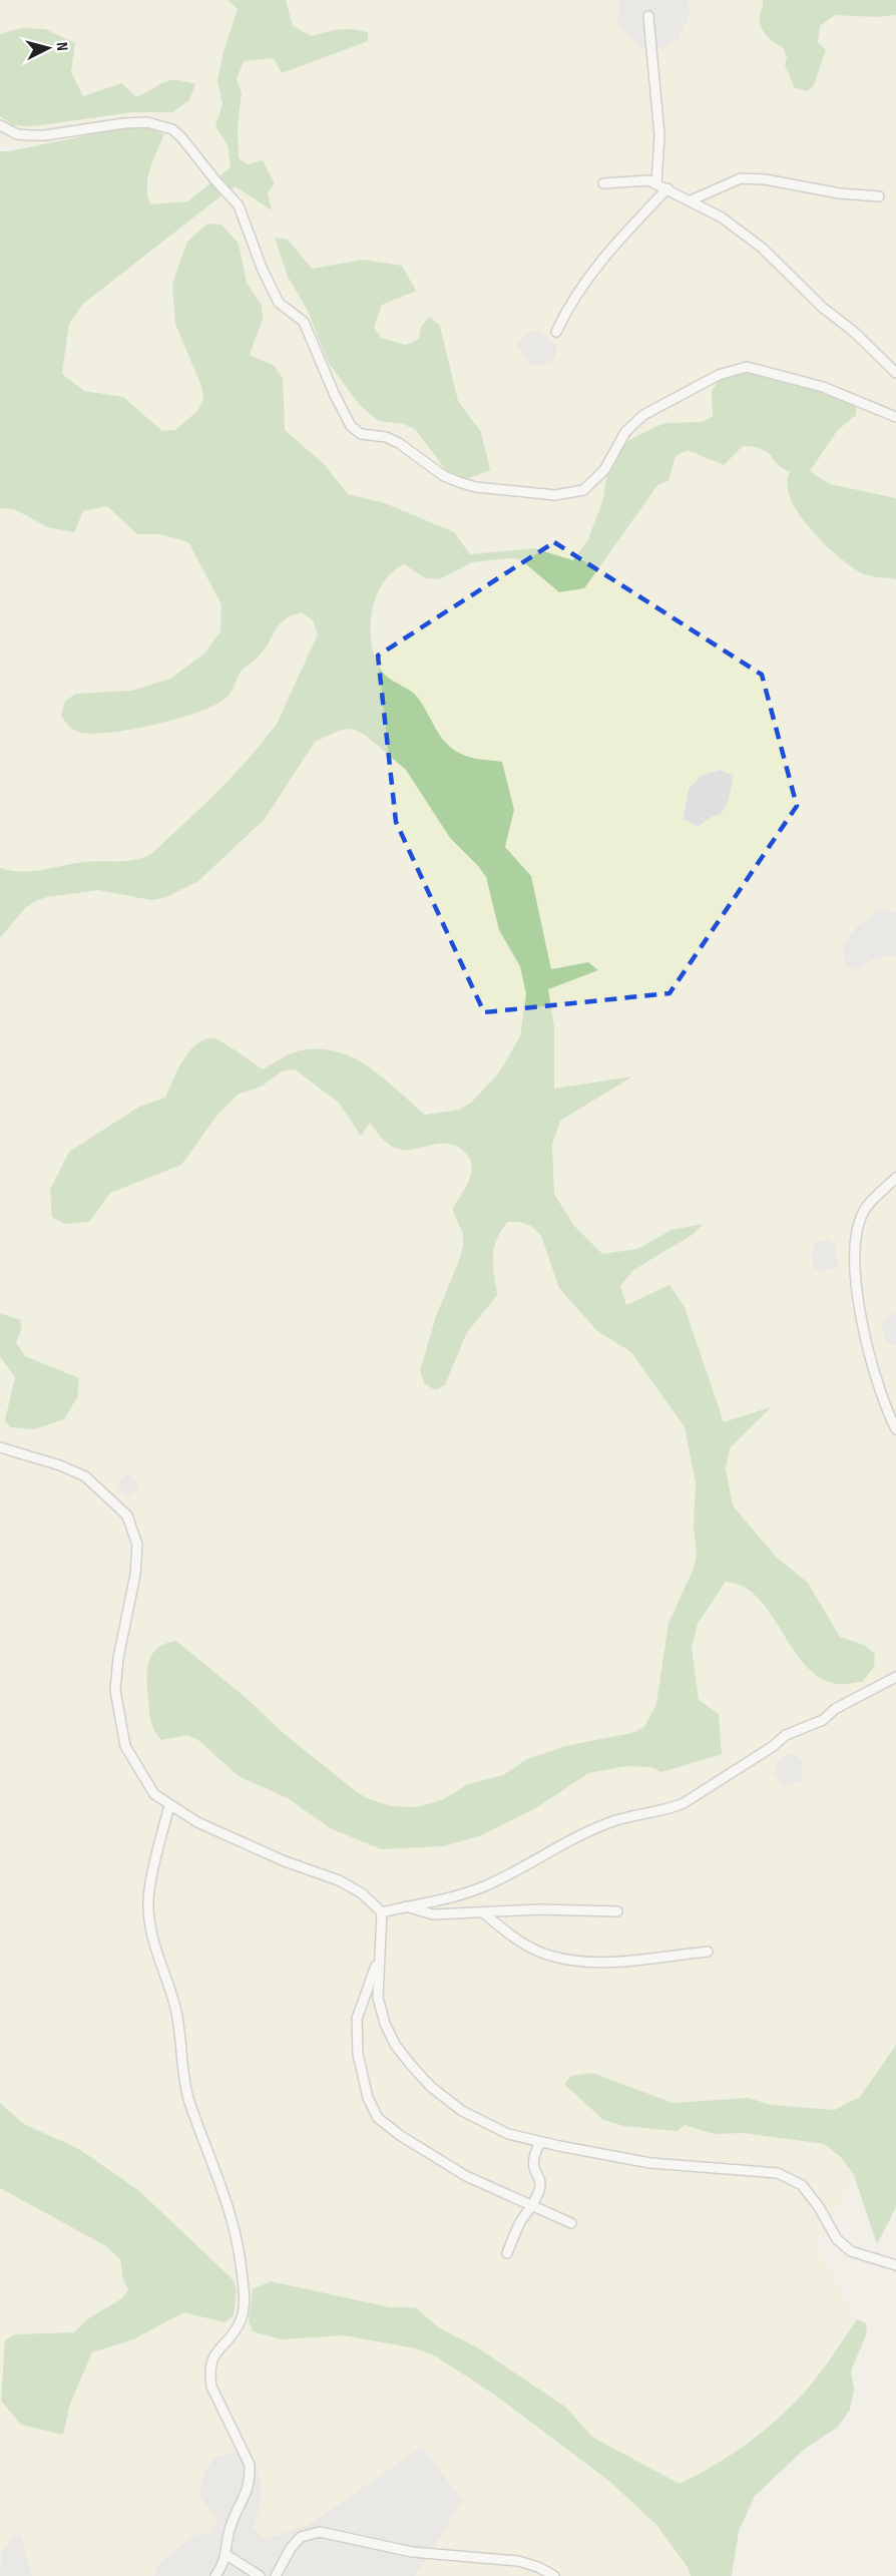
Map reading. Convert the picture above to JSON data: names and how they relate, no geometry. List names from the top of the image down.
{
  "north": "right"
}
